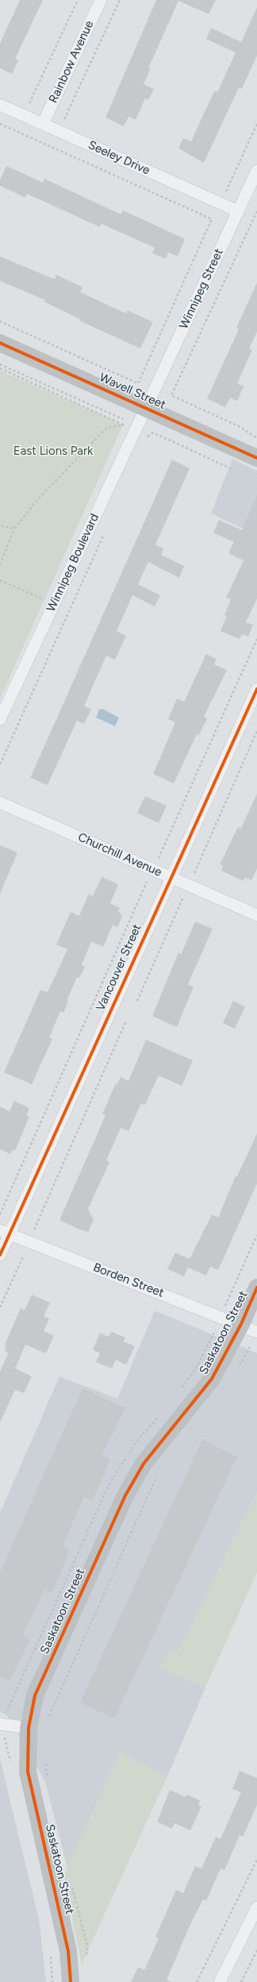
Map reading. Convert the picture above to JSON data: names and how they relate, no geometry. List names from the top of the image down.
{
  "streets": {
    "street": [
      "Rainbow Avenue",
      "Seeley Drive",
      "Winnipeg Street",
      "Wavell Street",
      "Winnipeg Boulevard",
      "Churchill Avenue",
      "Vancouver Street",
      "Borden Street",
      "Saskatoon Street"
    ]
  },
  "crossings": [
    ["Rainbow Avenue", "Seeley Drive"],
    ["Seeley Drive", "Winnipeg Street"],
    ["Winnipeg Street", "Wavell Street"],
    ["Winnipeg Street", "Winnipeg Boulevard"],
    ["Wavell Street", "Winnipeg Boulevard"],
    ["Churchill Avenue", "Vancouver Street"],
    ["Vancouver Street", "Borden Street"],
    ["Borden Street", "Saskatoon Street"]
  ],
  "parks": ["East Lions Park"]
}
